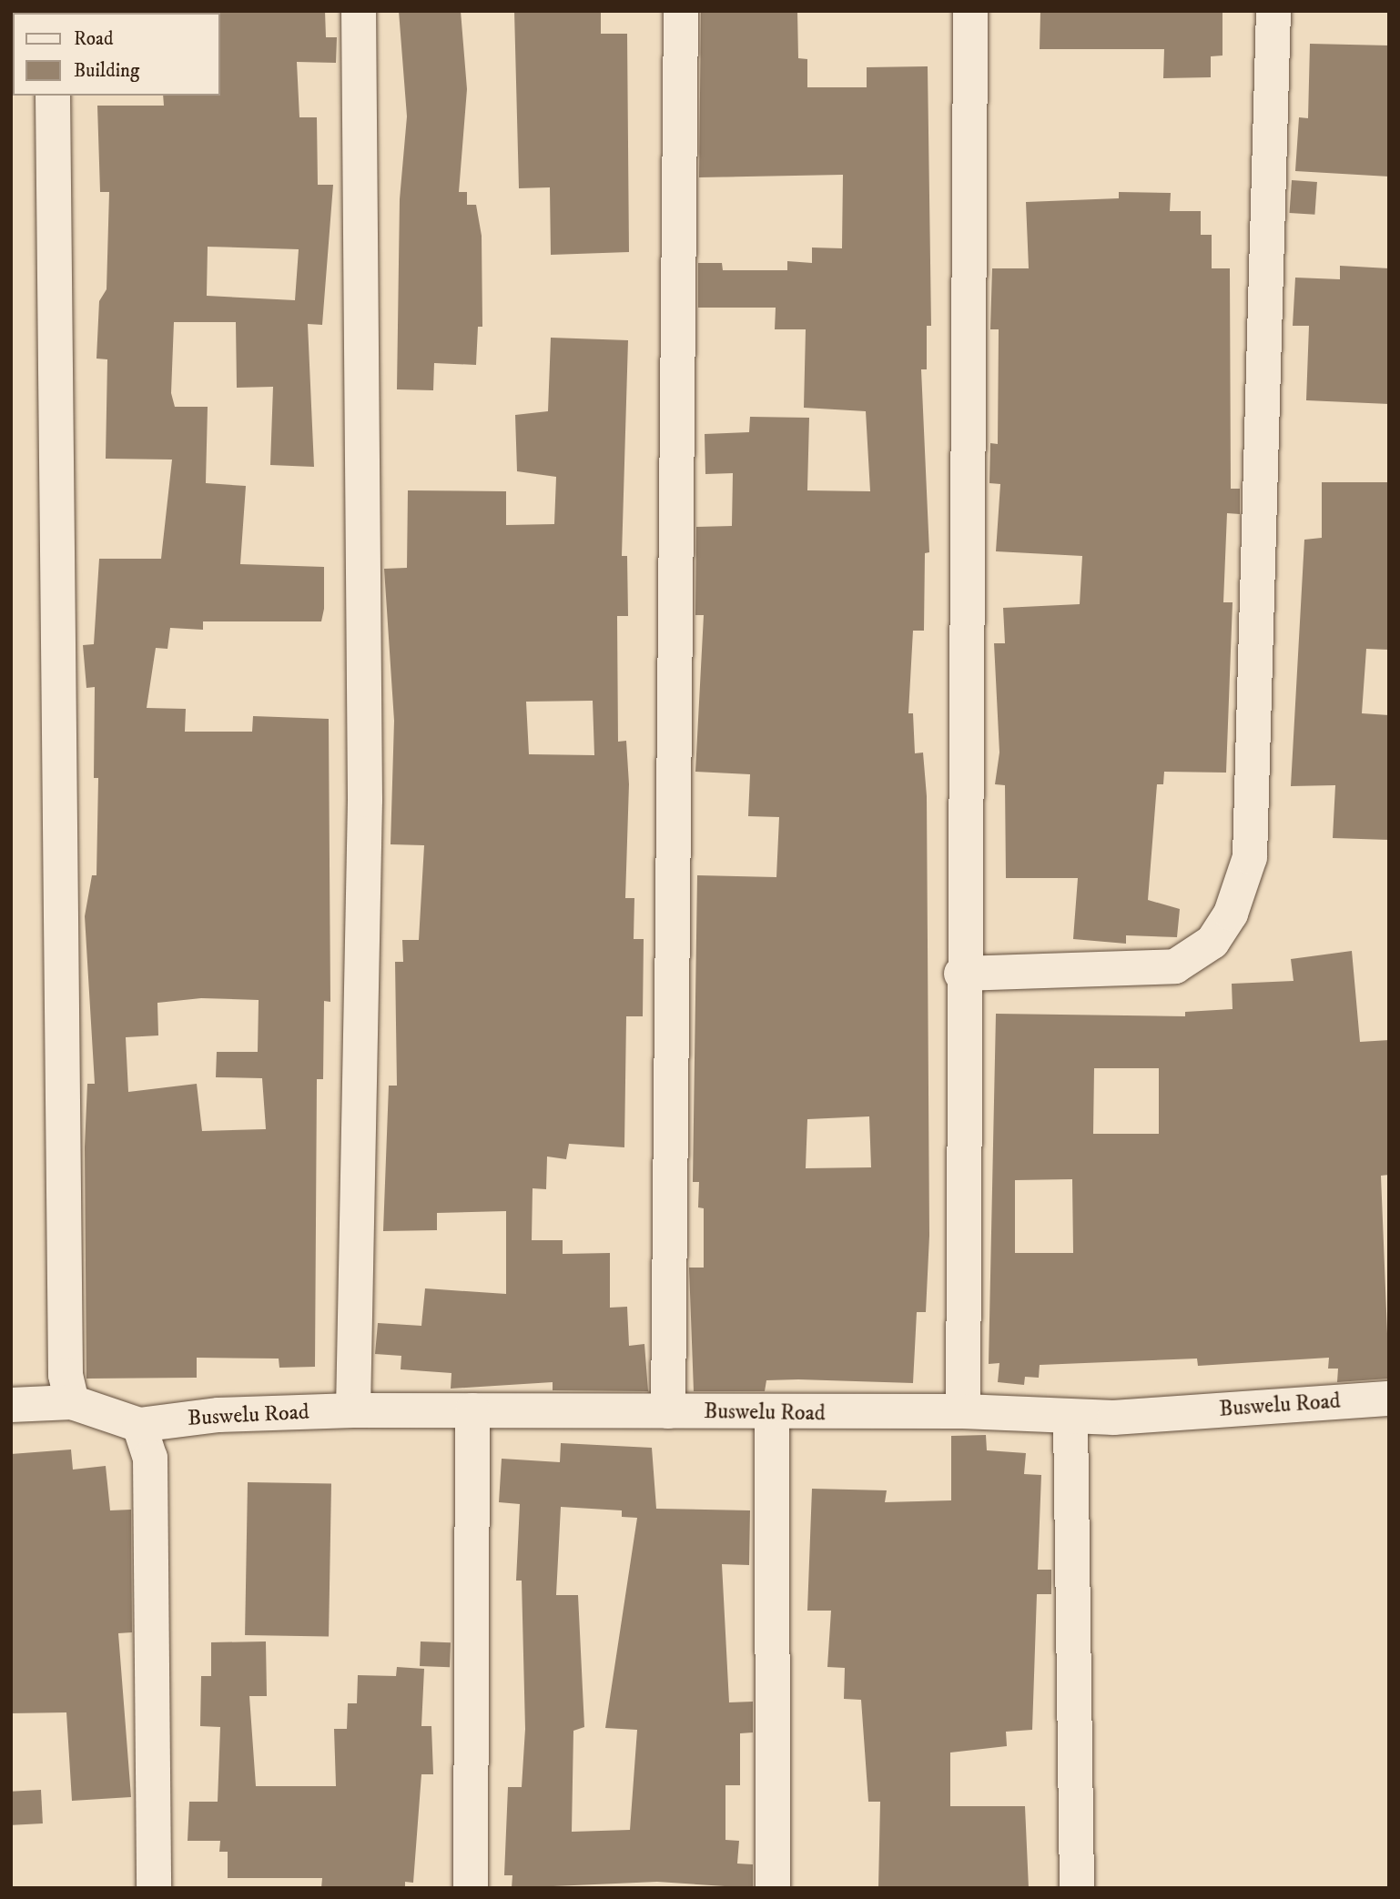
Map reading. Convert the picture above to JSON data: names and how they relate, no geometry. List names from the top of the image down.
{
  "streets": {
    "street": ["Buswelu Road"]
  },
  "legend": ["Road", "Building"]
}
